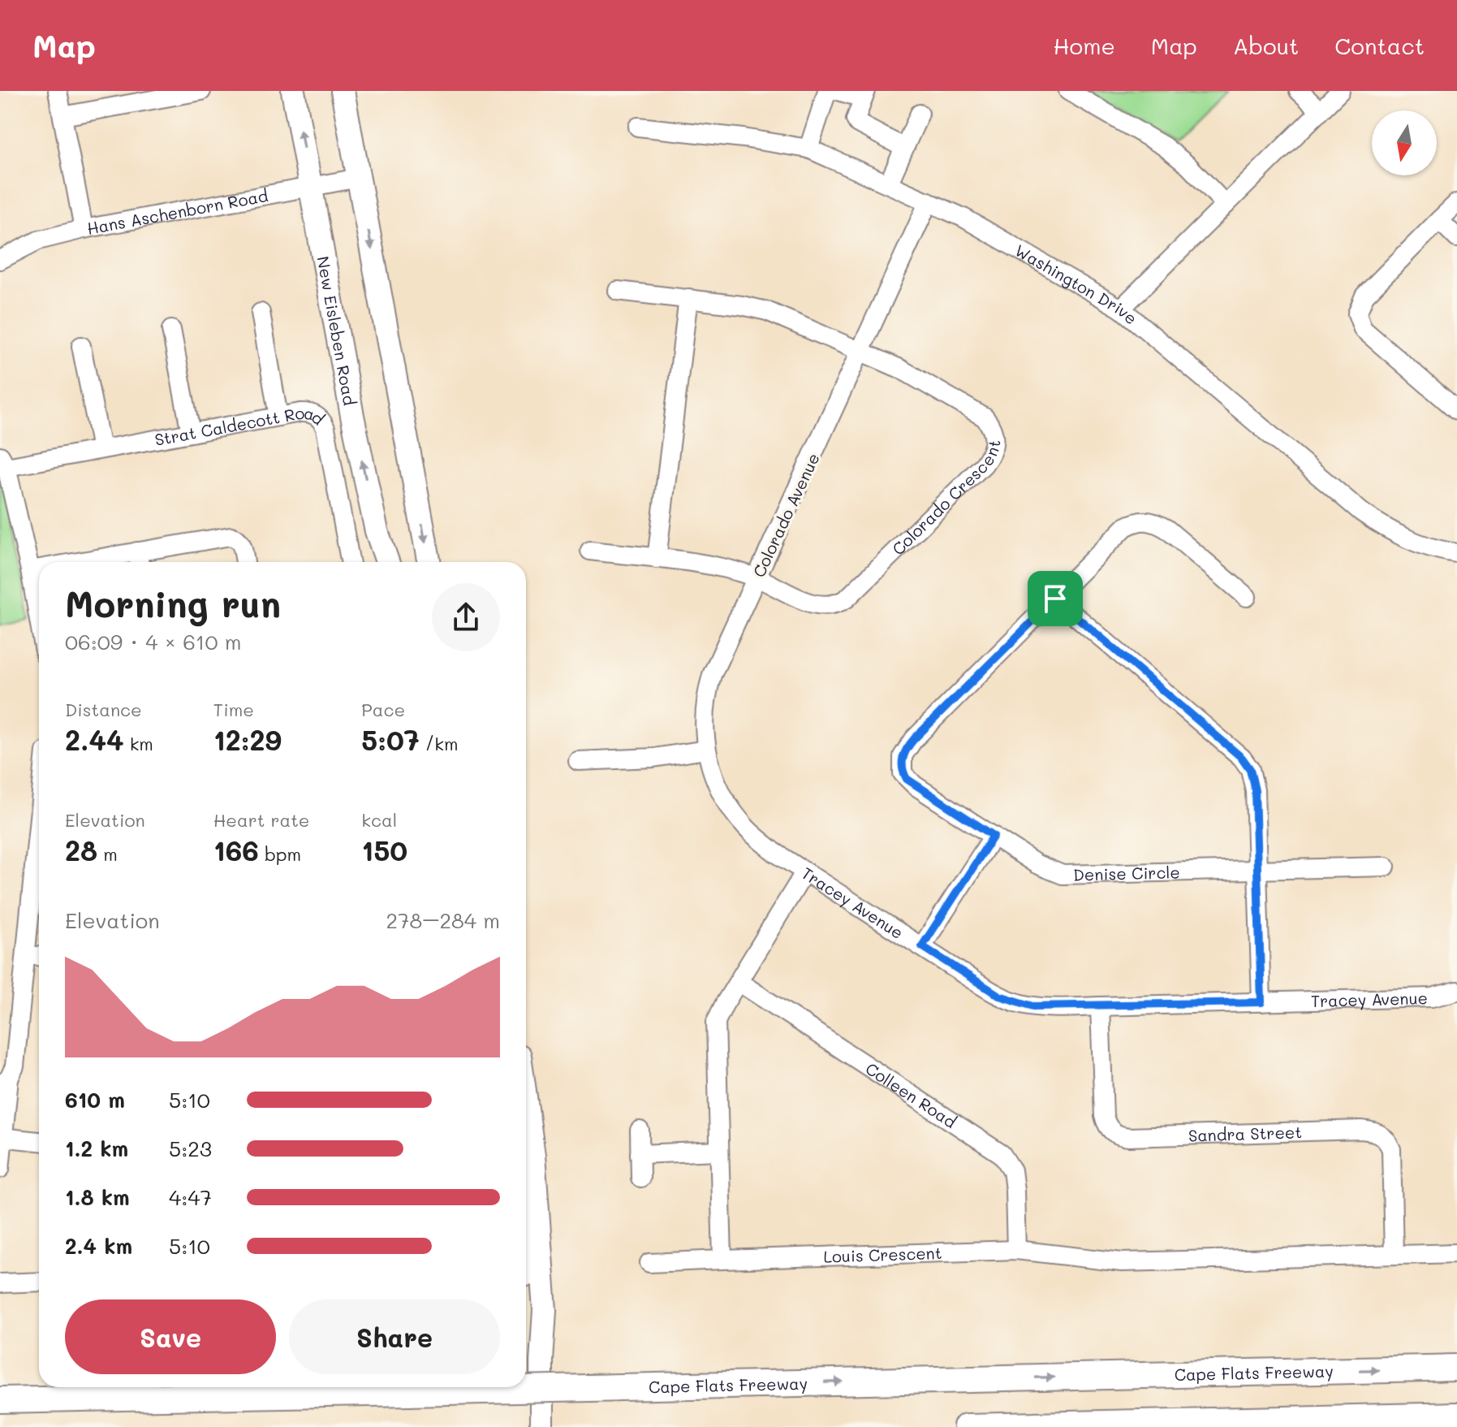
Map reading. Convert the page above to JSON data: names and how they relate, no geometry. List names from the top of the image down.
{
  "streets": {
    "highway": ["Cape Flats Freeway"],
    "main road": ["New Eisleben Road"],
    "street": [
      "Hans Aschenborn Road",
      "Washington Drive",
      "Strat Caldecott Road",
      "Colorado Crescent",
      "Colorado Avenue",
      "Denise Circle",
      "Tracey Avenue",
      "Colleen Road",
      "Sandra Street",
      "Louis Crescent"
    ]
  },
  "crossings": [
    ["Hans Aschenborn Road", "New Eisleben Road"],
    ["Washington Drive", "Colorado Avenue"],
    ["Colorado Crescent", "Colorado Avenue"],
    ["Colorado Avenue", "Tracey Avenue"],
    ["Tracey Avenue", "Sandra Street"],
    ["Colleen Road", "Louis Crescent"],
    ["Sandra Street", "Louis Crescent"]
  ],
  "north": "bottom",
  "page": {
    "header": "Map",
    "nav": [
      "Home",
      "Map",
      "About",
      "Contact"
    ],
    "heading": ["Morning run", "06:09 · 4 × 610 m"],
    "stats": [
      ["Distance", "2.44 km"],
      ["Time", "12:29"],
      ["Pace", "5:07 /km"],
      ["Elevation", "28 m"],
      ["Heart rate", "166 bpm"],
      ["kcal", "150"]
    ],
    "chart": ["Elevation", "278–284 m"],
    "list": [
      {
        "name": "610 m",
        "note": "5:10"
      },
      {
        "name": "1.2 km",
        "note": "5:23"
      },
      {
        "name": "1.8 km",
        "note": "4:47"
      },
      {
        "name": "2.4 km",
        "note": "5:10"
      }
    ],
    "buttons": ["Save", "Share"]
  }
}
